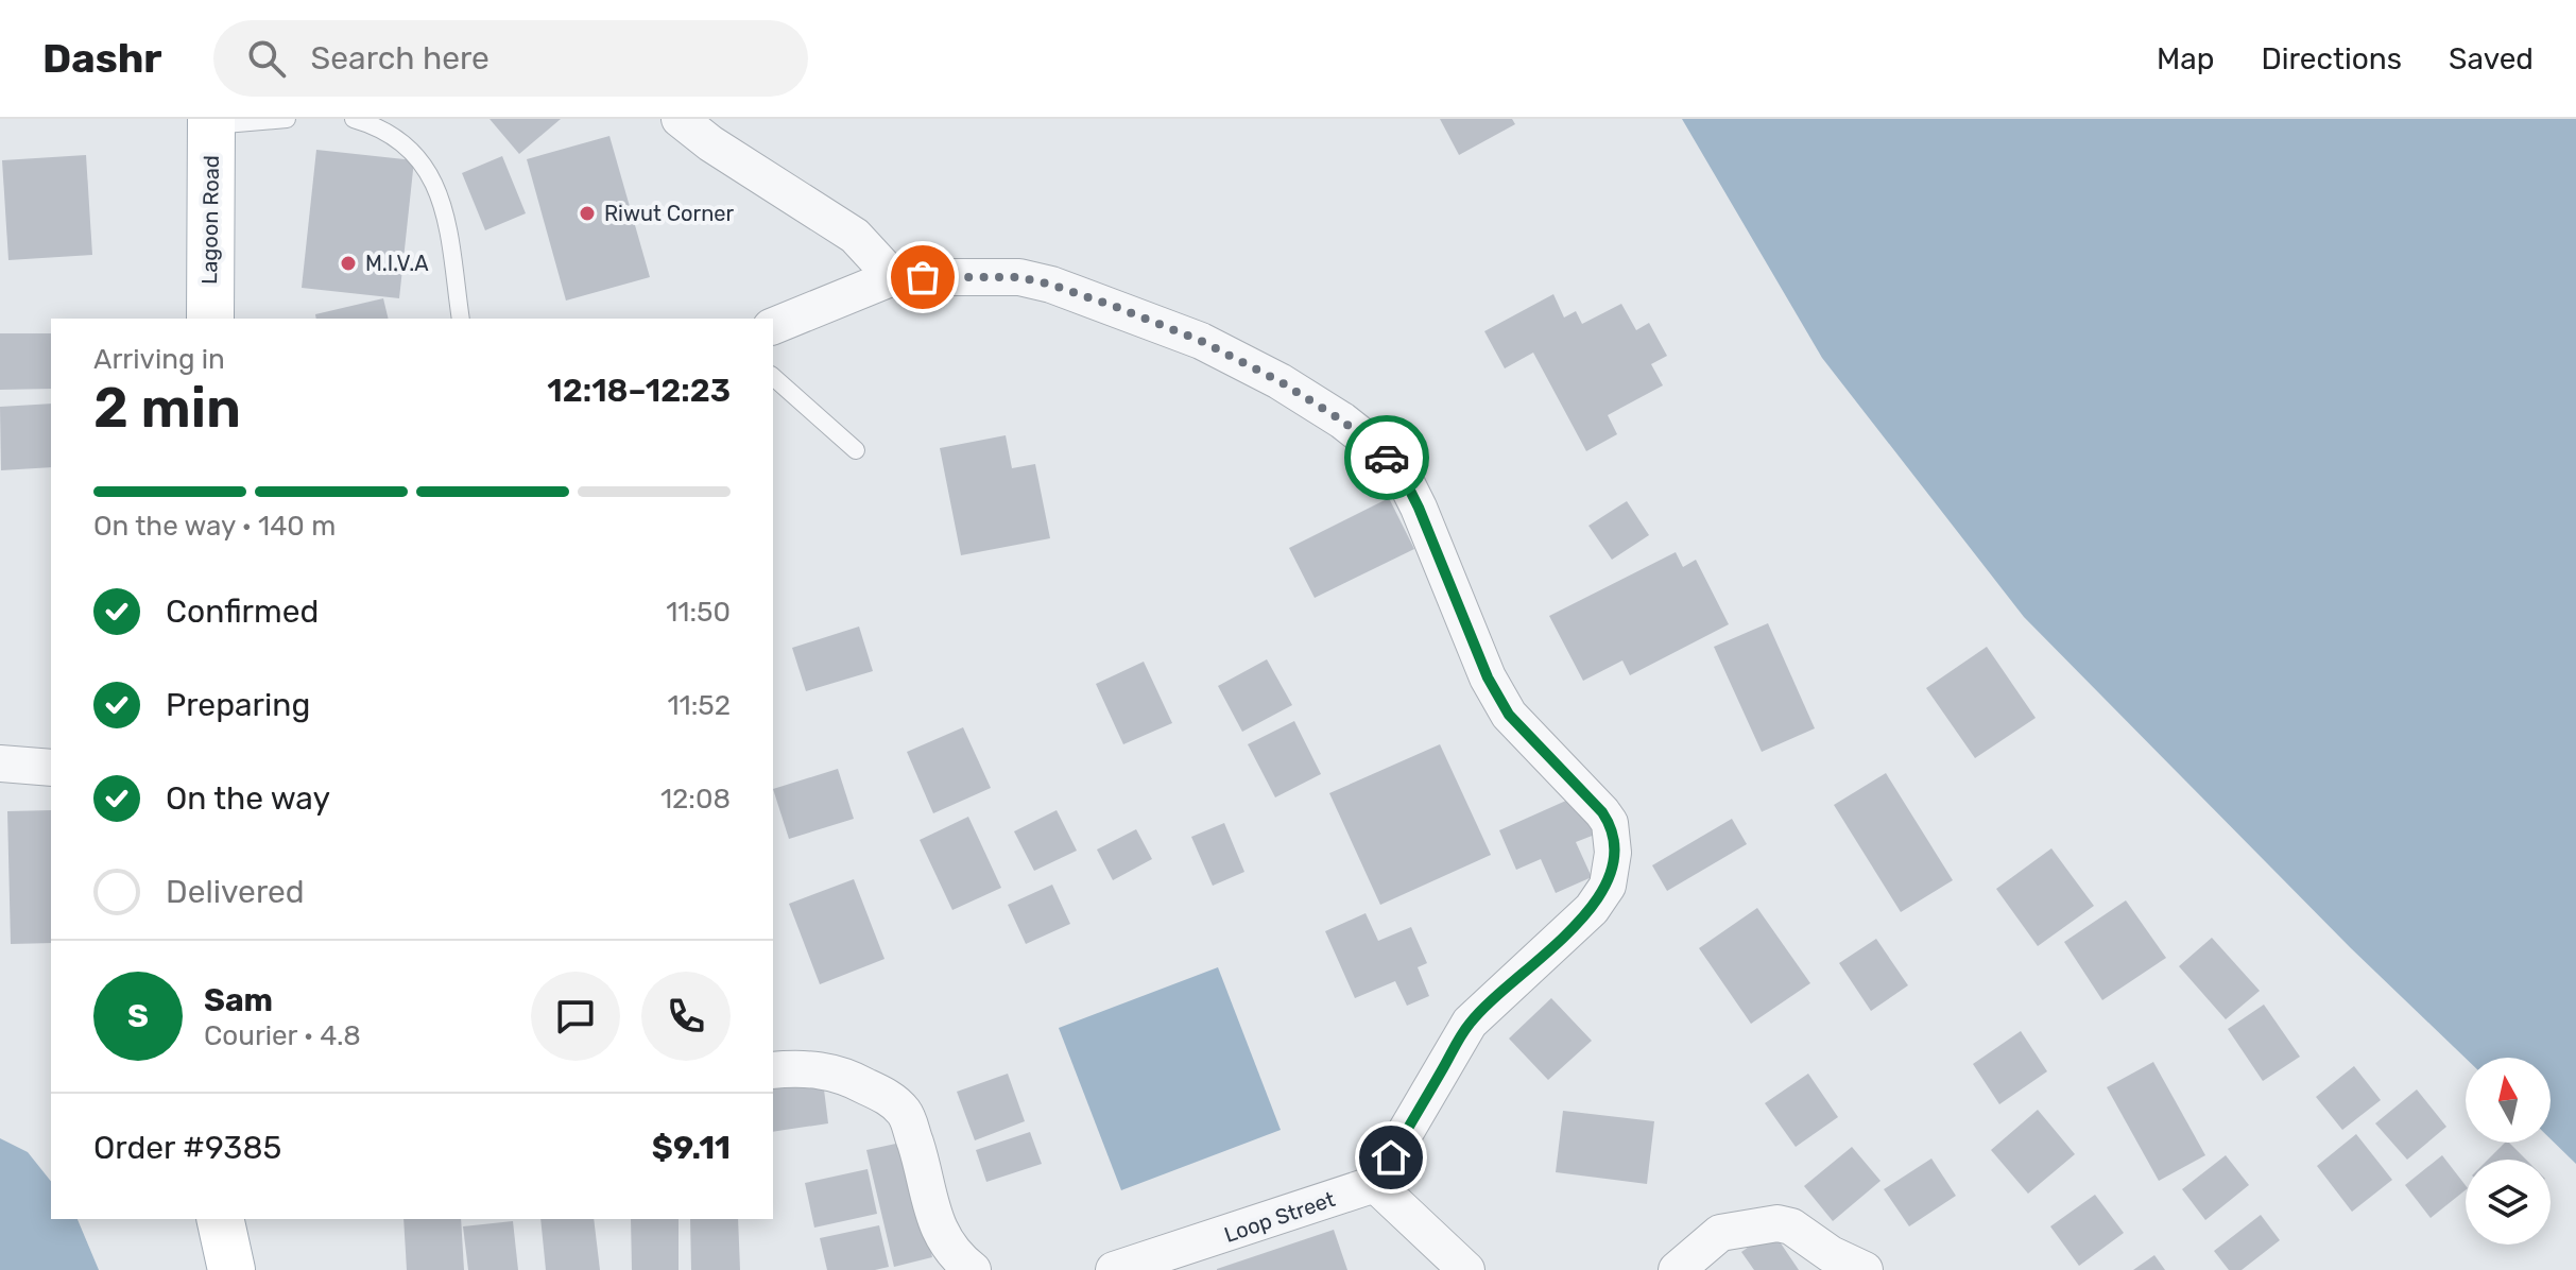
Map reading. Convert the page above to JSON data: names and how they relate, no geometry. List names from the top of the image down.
{
  "streets": {
    "main road": ["Lagoon Road"],
    "street": ["Loop Street"]
  },
  "places": ["Riwut Corner", "M.I.V.A"],
  "north": "top",
  "page": {
    "header": "Dashr",
    "search": "Search here",
    "nav": ["Map", "Directions", "Saved"],
    "heading": ["2 min", "Arriving in", "12:18–12:23"],
    "panel": [
      "Sam",
      "Courier · 4.8",
      "Order #9385",
      "$9.11"
    ],
    "bar": "On the way · 140 m",
    "list": [
      ["Confirmed", "11:50"],
      ["Preparing", "11:52"],
      ["On the way", "12:08"],
      "Delivered"
    ],
    "round": "S"
  }
}
